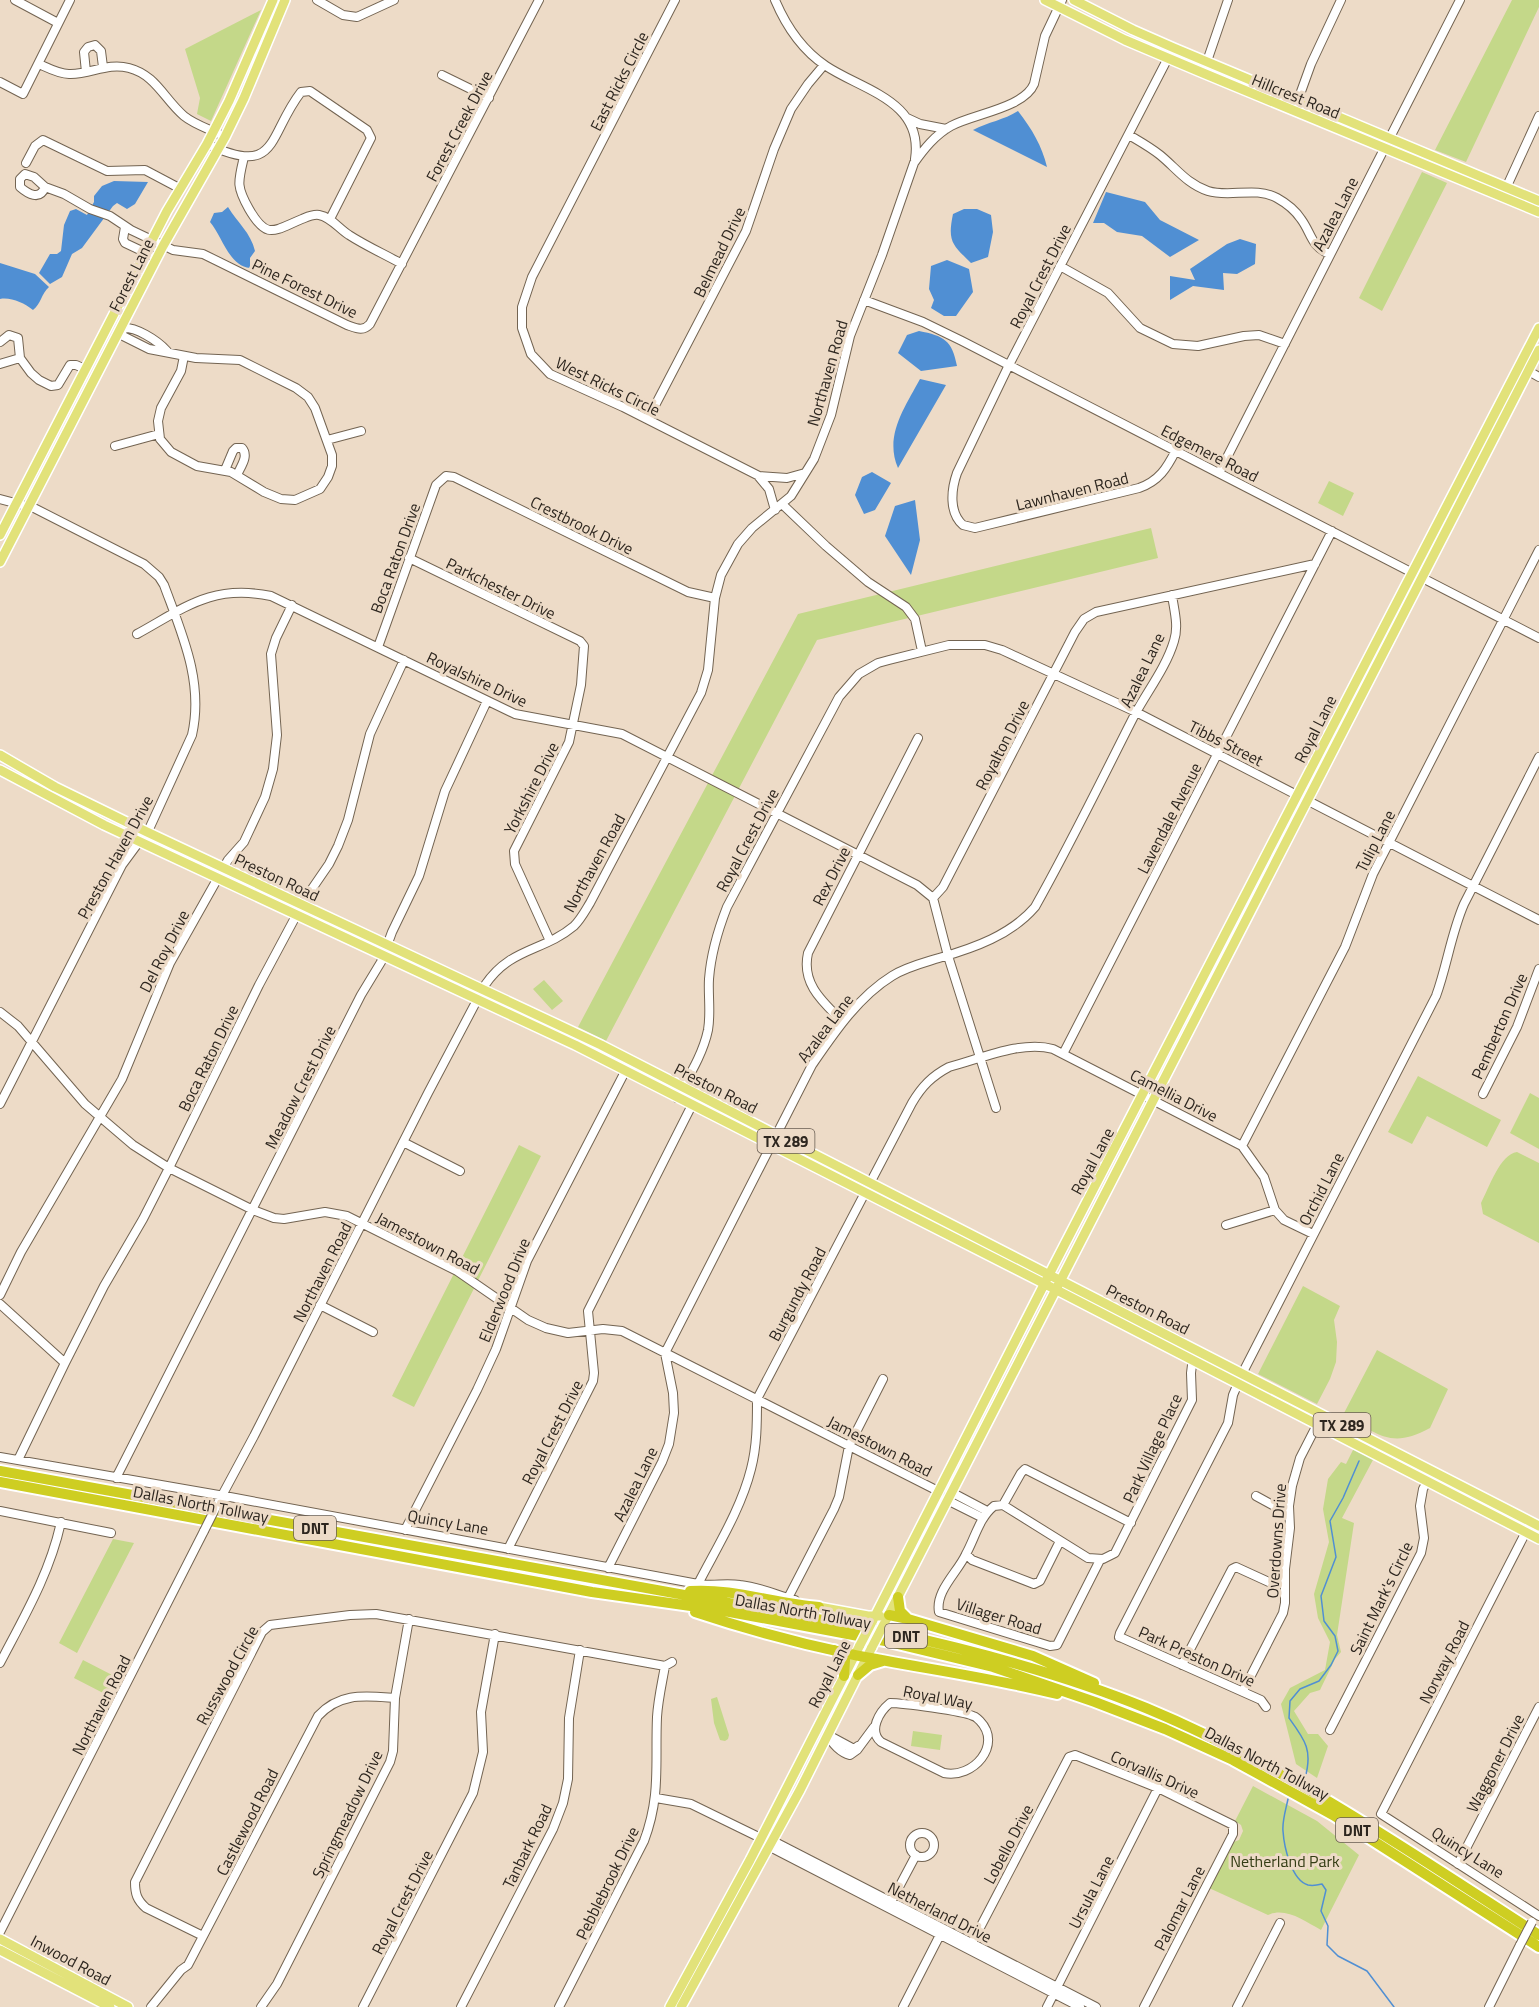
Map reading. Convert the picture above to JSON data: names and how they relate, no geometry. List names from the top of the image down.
{
  "streets": {
    "highway": ["Dallas North Tollway", "DNT"],
    "main road": [
      "Hillcrest Road",
      "Forest Lane",
      "Royal Lane",
      "Preston Road",
      "TX 289",
      "Quincy Lane",
      "Inwood Road"
    ],
    "street": [
      "East Ricks Circle",
      "Forest Creek Drive",
      "Azalea Lane",
      "Belmead Drive",
      "Royal Crest Drive",
      "Pine Forest Drive",
      "Northaven Road",
      "West Ricks Circle",
      "Edgemere Road",
      "Lawnhaven Road",
      "Crestbrook Drive",
      "Boca Raton Drive",
      "Parkchester Drive",
      "Royalshire Drive",
      "Tibbs Street",
      "Royalton Drive",
      "Yorkshire Drive",
      "Lavendale Avenue",
      "Tulip Lane",
      "Preston Haven Drive",
      "Rex Drive",
      "Del Roy Drive",
      "Pemberton Drive",
      "Meadow Crest Drive",
      "Camellia Drive",
      "Orchid Lane",
      "Jamestown Road",
      "Elderwood Drive",
      "Burgundy Road",
      "Park Village Place",
      "Overdowns Drive",
      "Saint Mark's Circle",
      "Villager Road",
      "Park Preston Drive",
      "Norway Road",
      "Russwood Circle",
      "Royal Way",
      "Waggoner Drive",
      "Corvallis Drive",
      "Springmeadow Drive",
      "Castlewood Road",
      "Lobello Drive",
      "Tanbark Road",
      "Pebblebrook Drive",
      "Ursula Lane",
      "Palomar Lane",
      "Netherland Drive"
    ]
  },
  "crossings": [
    ["East Ricks Circle", "West Ricks Circle"],
    ["Hillcrest Road", "Azalea Lane"],
    ["Hillcrest Road", "Royal Crest Drive"],
    ["Hillcrest Road", "Northaven Road"],
    ["Forest Creek Drive", "Pine Forest Drive"],
    ["Azalea Lane", "Edgemere Road"],
    ["Azalea Lane", "Tibbs Street"],
    ["Azalea Lane", "Royalton Drive"],
    ["Azalea Lane", "Rex Drive"],
    ["Azalea Lane", "Preston Road"],
    ["Azalea Lane", "Jamestown Road"],
    ["Azalea Lane", "Quincy Lane"],
    ["Belmead Drive", "West Ricks Circle"],
    ["Forest Lane", "Pine Forest Drive"],
    ["Forest Lane", "Preston Haven Drive"],
    ["Royal Crest Drive", "Edgemere Road"],
    ["Royal Crest Drive", "Lawnhaven Road"],
    ["Royal Crest Drive", "Royalshire Drive"],
    ["Royal Crest Drive", "Tibbs Street"],
    ["Royal Crest Drive", "Preston Road"],
    ["Royal Crest Drive", "Jamestown Road"],
    ["Royal Crest Drive", "Quincy Lane"],
    ["Royal Crest Drive", "Russwood Circle"],
    ["Northaven Road", "West Ricks Circle"],
    ["Northaven Road", "Edgemere Road"],
    ["Northaven Road", "Crestbrook Drive"],
    ["Northaven Road", "Royalshire Drive"],
    ["Northaven Road", "Yorkshire Drive"],
    ["Northaven Road", "Preston Road"],
    ["Northaven Road", "Jamestown Road"],
    ["Northaven Road", "Quincy Lane"],
    ["Edgemere Road", "Lawnhaven Road"],
    ["Edgemere Road", "Royal Lane"],
    ["Edgemere Road", "Lavendale Avenue"],
    ["Edgemere Road", "Tulip Lane"],
    ["Crestbrook Drive", "Boca Raton Drive"],
    ["Boca Raton Drive", "Parkchester Drive"],
    ["Boca Raton Drive", "Royalshire Drive"],
    ["Boca Raton Drive", "Preston Road"],
    ["Boca Raton Drive", "Jamestown Road"],
    ["Boca Raton Drive", "Quincy Lane"],
    ["Parkchester Drive", "Yorkshire Drive"],
    ["Royalshire Drive", "Royalton Drive"],
    ["Royalshire Drive", "Yorkshire Drive"],
    ["Royalshire Drive", "Preston Haven Drive"],
    ["Royalshire Drive", "Rex Drive"],
    ["Royalshire Drive", "Del Roy Drive"],
    ["Royalshire Drive", "Meadow Crest Drive"],
    ["Royal Lane", "Tibbs Street"],
    ["Royal Lane", "Preston Road"],
    ["Royal Lane", "Camellia Drive"],
    ["Royal Lane", "Jamestown Road"],
    ["Royal Lane", "Quincy Lane"],
    ["Royal Lane", "Royal Way"],
    ["Royal Lane", "Netherland Drive"],
    ["Tibbs Street", "Royalton Drive"],
    ["Tibbs Street", "Lavendale Avenue"],
    ["Tibbs Street", "Tulip Lane"],
    ["Tibbs Street", "Orchid Lane"],
    ["Royalton Drive", "Lavendale Avenue"],
    ["Lavendale Avenue", "Camellia Drive"],
    ["Tulip Lane", "Camellia Drive"],
    ["Preston Haven Drive", "Preston Road"],
    ["Preston Haven Drive", "Jamestown Road"],
    ["Preston Road", "Del Roy Drive"],
    ["Preston Road", "Meadow Crest Drive"],
    ["Preston Road", "Orchid Lane"],
    ["Preston Road", "Elderwood Drive"],
    ["Preston Road", "Burgundy Road"],
    ["Preston Road", "Park Village Place"],
    ["Preston Road", "Overdowns Drive"],
    ["Preston Road", "Saint Mark's Circle"],
    ["Preston Road", "Norway Road"],
    ["Del Roy Drive", "Jamestown Road"],
    ["Meadow Crest Drive", "Jamestown Road"],
    ["Meadow Crest Drive", "Quincy Lane"],
    ["Camellia Drive", "Burgundy Road"],
    ["Orchid Lane", "Park Preston Drive"],
    ["Jamestown Road", "Elderwood Drive"],
    ["Jamestown Road", "Burgundy Road"],
    ["Elderwood Drive", "Quincy Lane"],
    ["Burgundy Road", "Quincy Lane"],
    ["Park Village Place", "Villager Road"],
    ["Quincy Lane", "Norway Road"],
    ["Quincy Lane", "Waggoner Drive"],
    ["Overdowns Drive", "Park Preston Drive"],
    ["Russwood Circle", "Springmeadow Drive"],
    ["Russwood Circle", "Castlewood Road"],
    ["Russwood Circle", "Tanbark Road"],
    ["Russwood Circle", "Pebblebrook Drive"],
    ["Corvallis Drive", "Lobello Drive"],
    ["Corvallis Drive", "Ursula Lane"],
    ["Corvallis Drive", "Palomar Lane"],
    ["Springmeadow Drive", "Castlewood Road"],
    ["Lobello Drive", "Netherland Drive"],
    ["Pebblebrook Drive", "Netherland Drive"],
    ["Ursula Lane", "Netherland Drive"]
  ],
  "parks": ["Netherland Park"]
}
